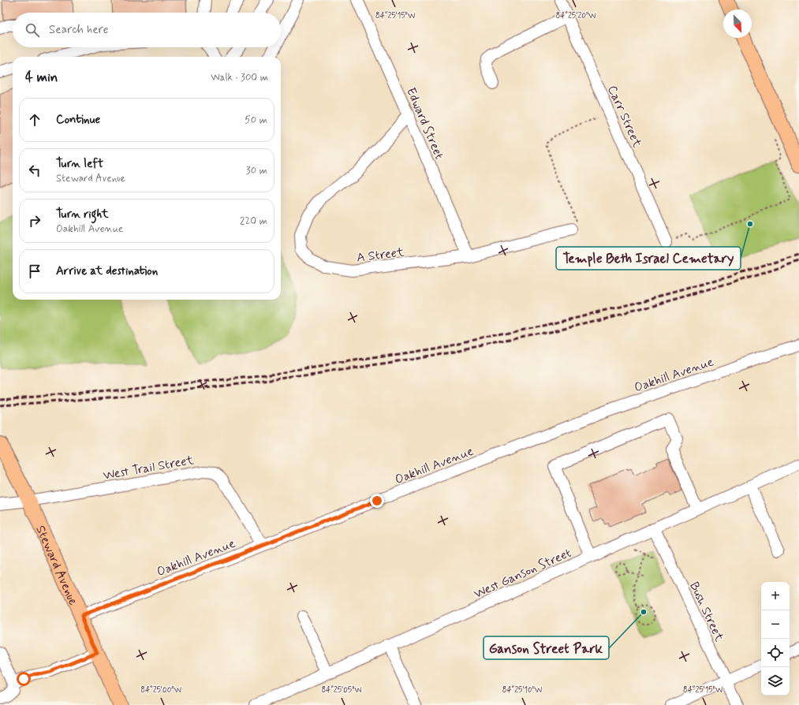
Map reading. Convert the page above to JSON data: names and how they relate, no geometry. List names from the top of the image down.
{
  "streets": {
    "main road": ["Steward Avenue"],
    "street": [
      "Carr Street",
      "Edward Street",
      "A Street",
      "Oakhill Avenue",
      "West Trail Street",
      "West Ganson Street",
      "Bush Street"
    ]
  },
  "crossings": [
    ["Edward Street", "A Street"],
    ["Oakhill Avenue", "West Trail Street"],
    ["Oakhill Avenue", "Steward Avenue"],
    ["West Trail Street", "Steward Avenue"],
    ["West Ganson Street", "Bush Street"]
  ],
  "places": ["Temple Beth Israel Cemetary", "Ganson Street Park"],
  "north": "bottom right",
  "page": {
    "search": "Search here",
    "heading": ["4 min", "Walk · 300 m"],
    "list": [
      ["Continue", "50 m"],
      ["Turn left", "Steward Avenue", "30 m"],
      ["Turn right", "Oakhill Avenue", "220 m"],
      "Arrive at destination"
    ],
    "map_buttons": ["+", "−"]
  },
  "coordinates": [
    "84°25'15\"W",
    "84°25'20\"W",
    "84°25'00\"W",
    "84°25'05\"W",
    "84°25'10\"W"
  ]
}
